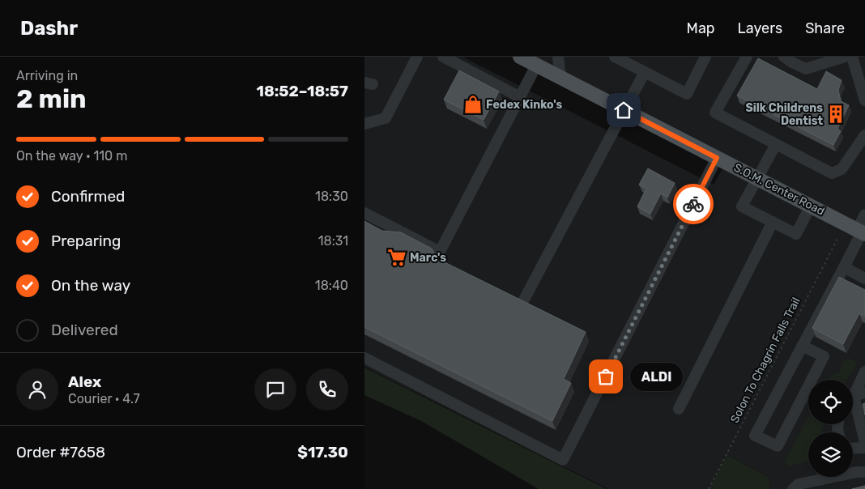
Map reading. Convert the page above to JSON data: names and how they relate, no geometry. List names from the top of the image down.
{
  "streets": {
    "main road": ["S.O.M. Center Road"],
    "path": ["Solon To Chagrin Falls Trail"]
  },
  "places": {
    "shop": ["Fedex Kinko's"],
    "building": ["Silk Childrens Dentist"],
    "supermarket": ["Marc's"],
    "other": ["ALDI"]
  },
  "page": {
    "header": "Dashr",
    "nav": ["Map", "Layers", "Share"],
    "heading": ["2 min", "Arriving in", "18:52–18:57"],
    "panel": [
      "Alex",
      "Courier · 4.7",
      "Order #7658",
      "$17.30"
    ],
    "bar": "On the way · 110 m",
    "list": [
      ["Confirmed", "18:30"],
      ["Preparing", "18:31"],
      ["On the way", "18:40"],
      "Delivered"
    ],
    "bubble": "ALDI"
  }
}
